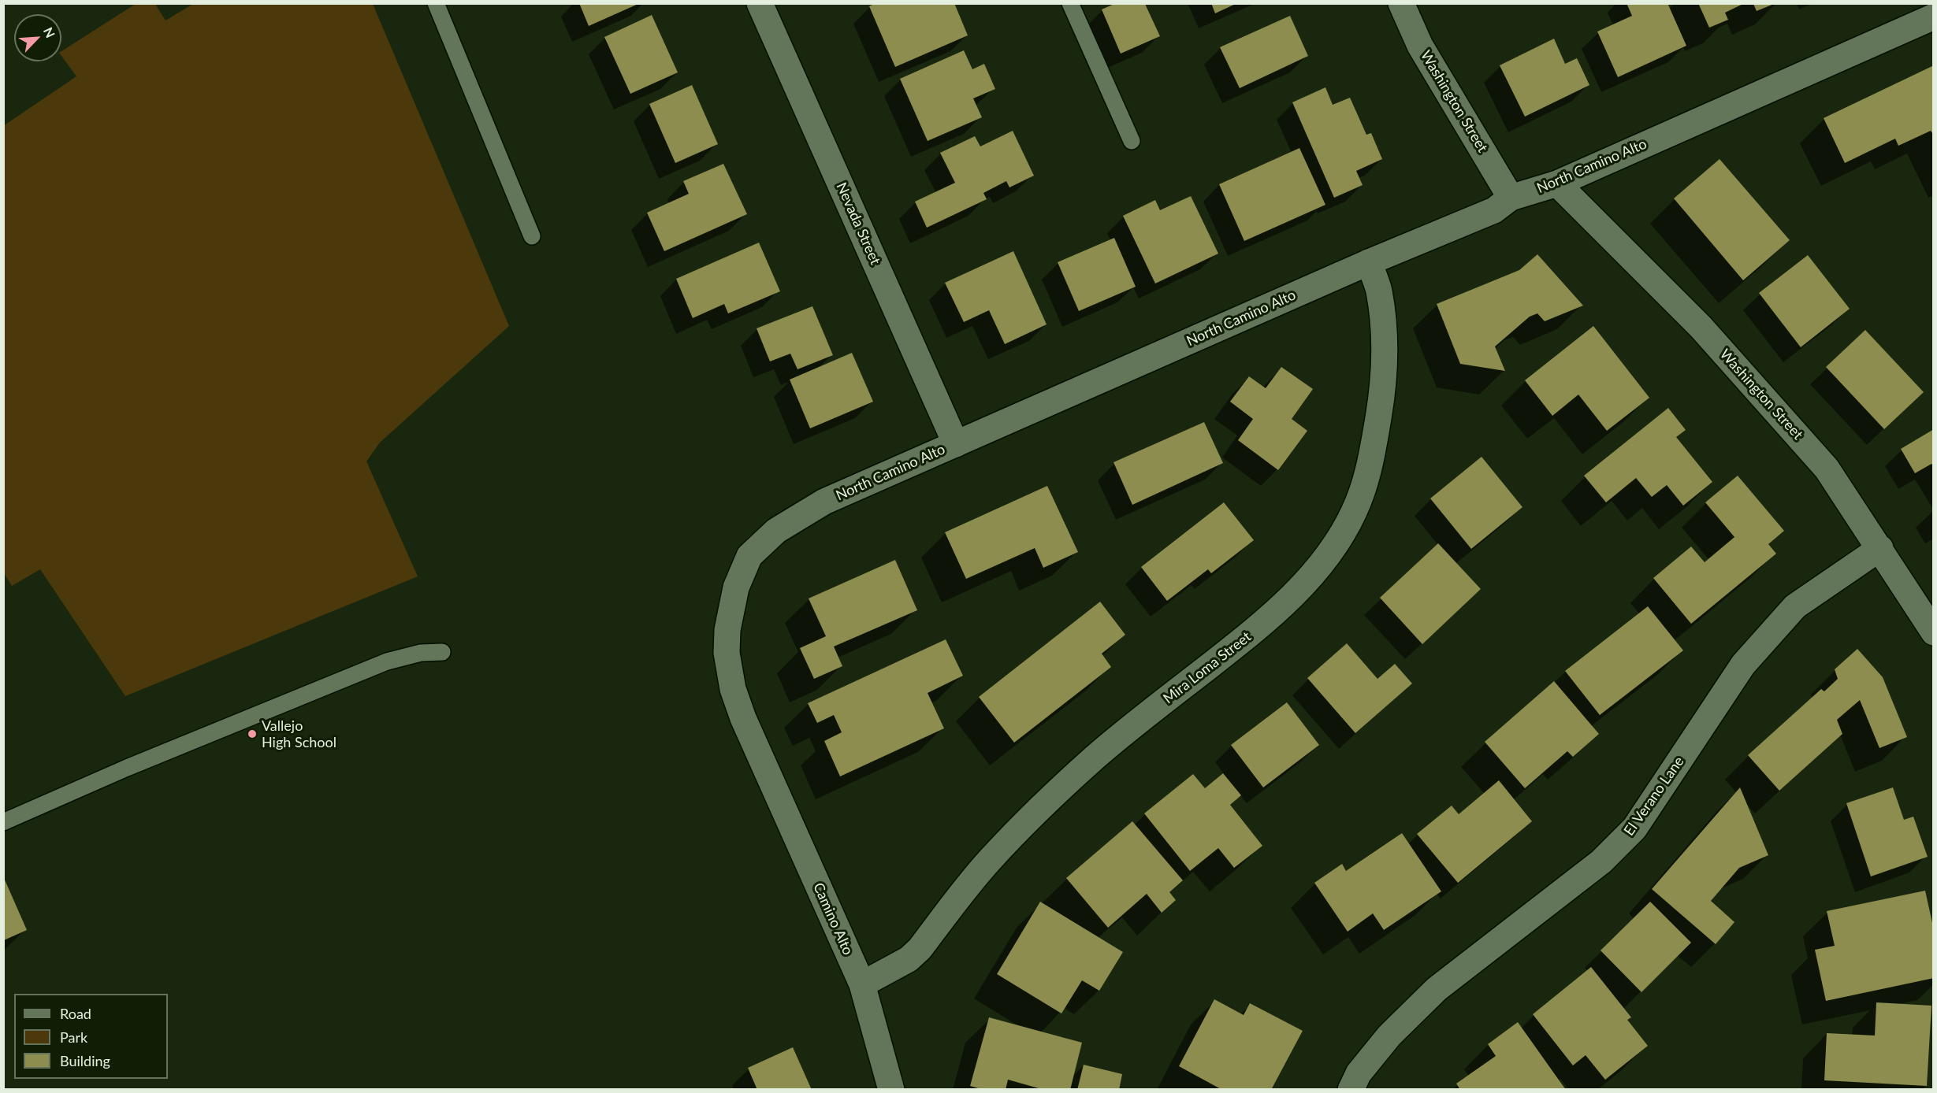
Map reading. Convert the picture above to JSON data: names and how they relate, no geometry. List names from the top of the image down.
{
  "streets": {
    "street": [
      "Washington Street",
      "North Camino Alto",
      "Nevada Street",
      "Mira Loma Street",
      "El Verano Lane",
      "Camino Alto"
    ]
  },
  "crossings": [
    ["Washington Street", "North Camino Alto"],
    ["Washington Street", "El Verano Lane"],
    ["North Camino Alto", "Nevada Street"],
    ["North Camino Alto", "Mira Loma Street"],
    ["North Camino Alto", "Camino Alto"],
    ["Mira Loma Street", "Camino Alto"]
  ],
  "places": ["Vallejo High School"],
  "legend": ["Road", "Park", "Building"],
  "north": "top right"
}
